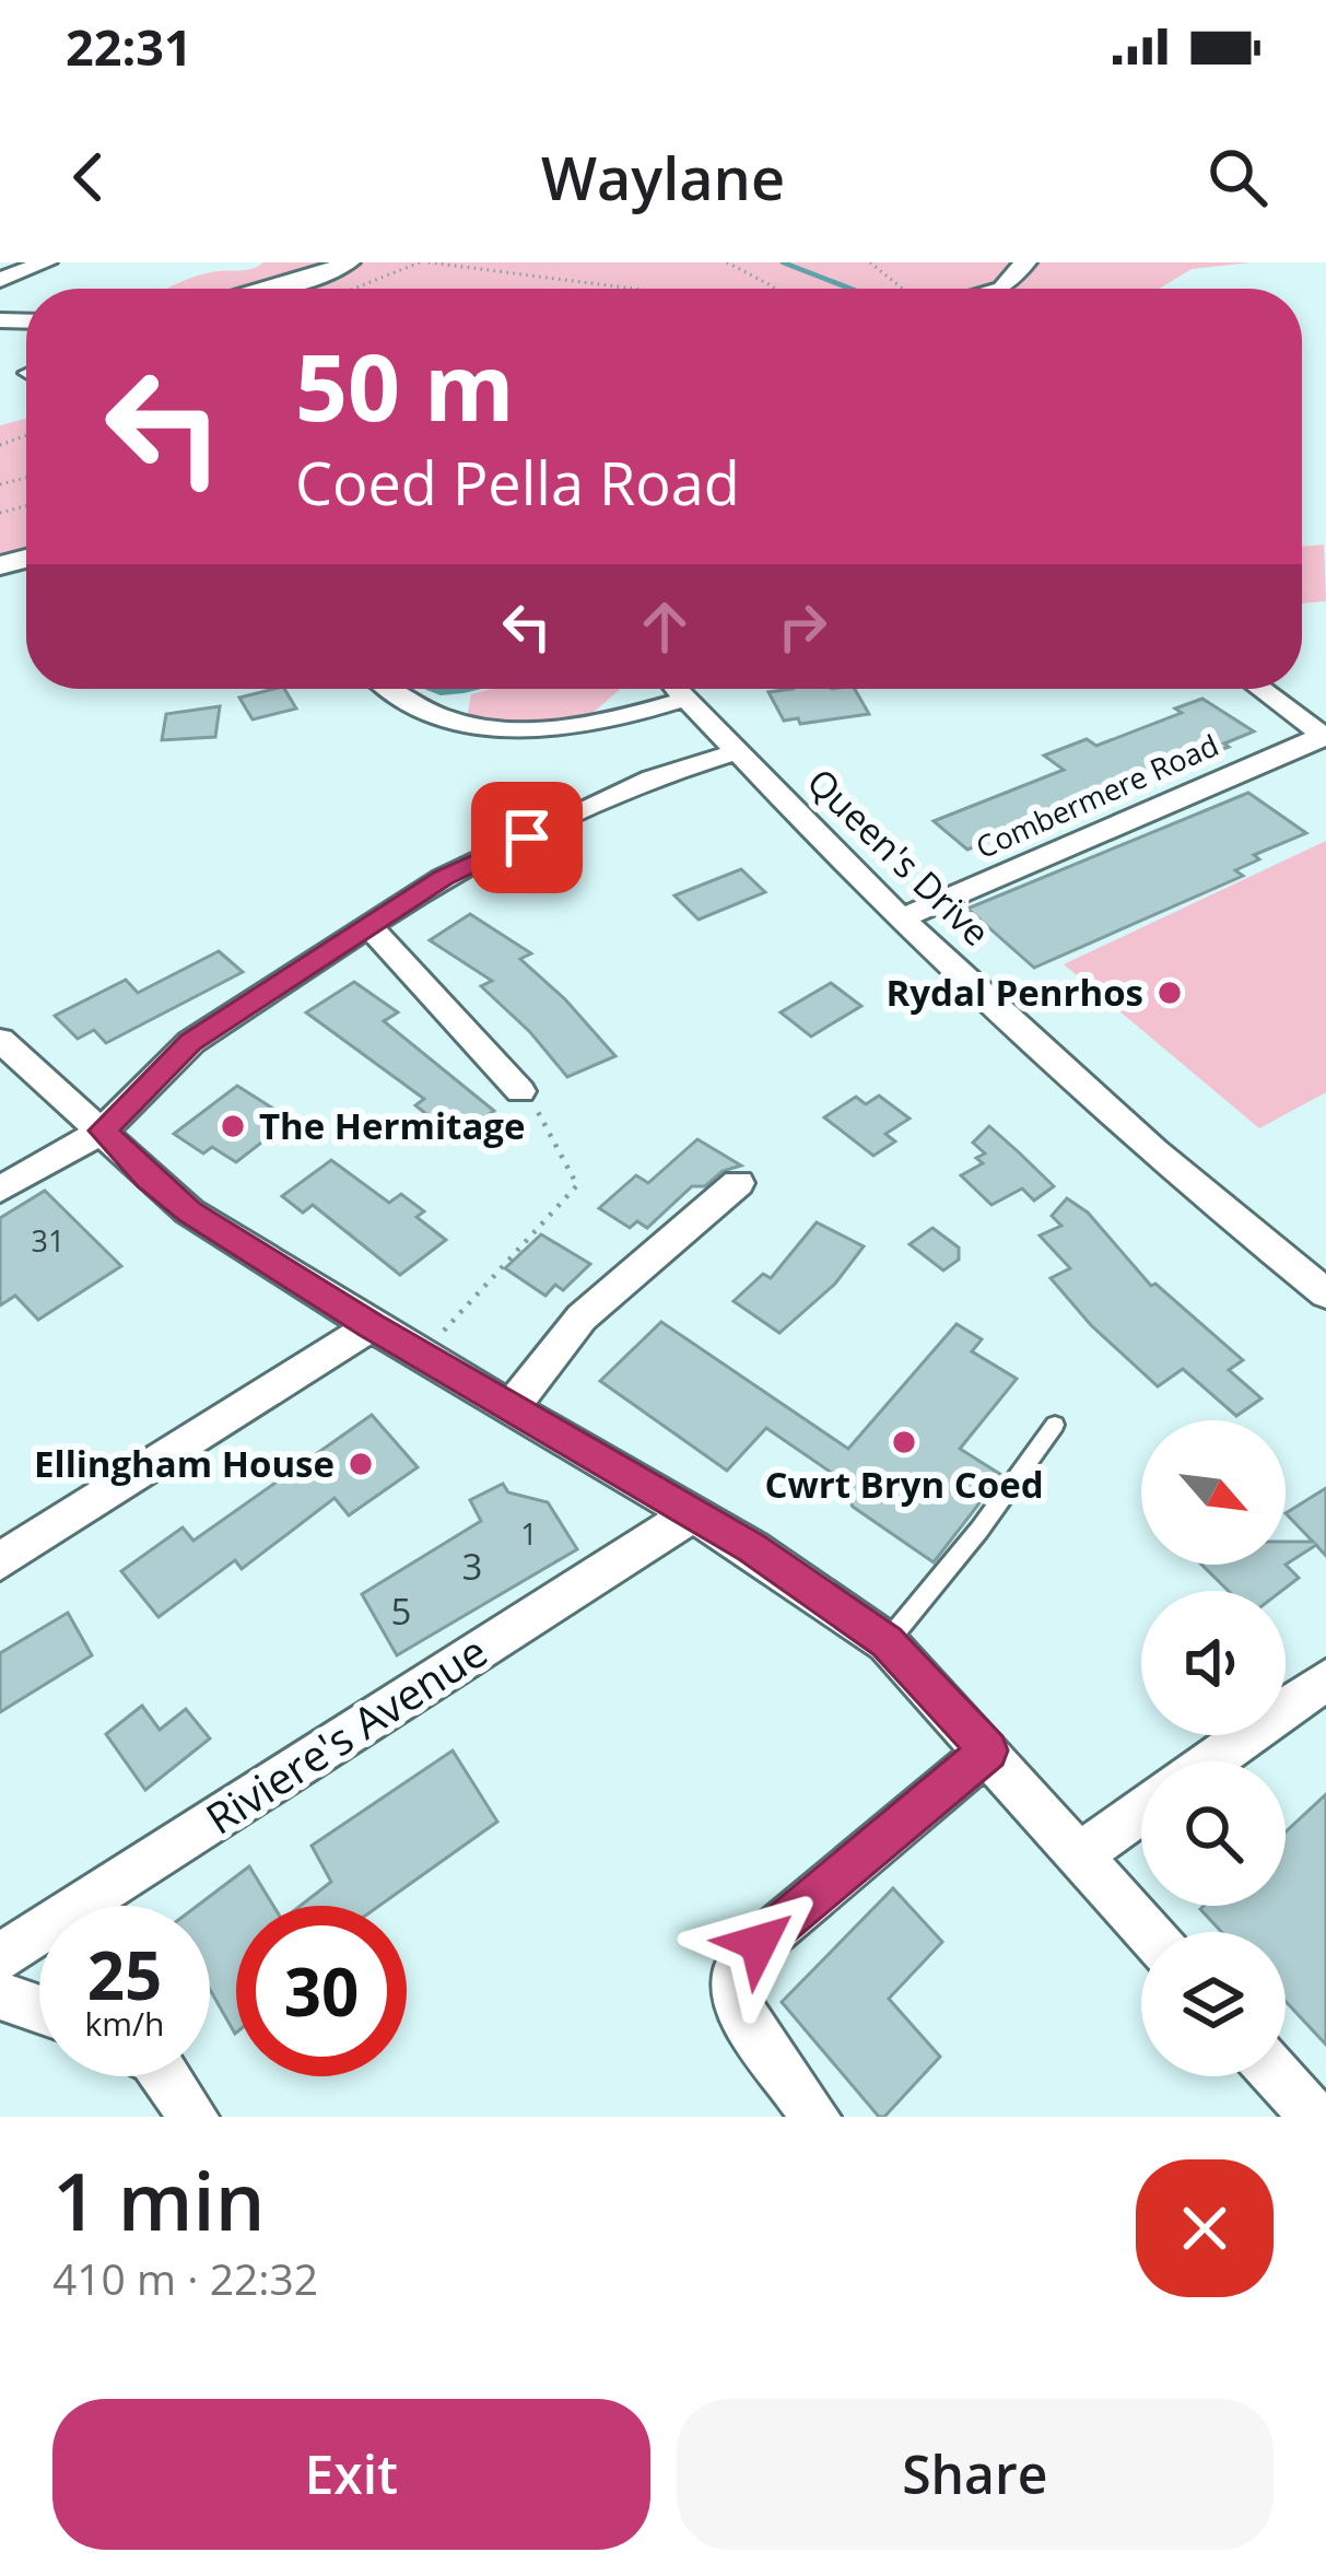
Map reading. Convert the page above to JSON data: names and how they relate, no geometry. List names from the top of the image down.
{
  "streets": {
    "street": ["Combermere Road", "Queen's Drive", "Riviere's Avenue"]
  },
  "crossings": [
    ["Combermere Road", "Queen's Drive"]
  ],
  "places": [
    "Rydal Penrhos",
    "The Hermitage",
    "Cwrt Bryn Coed",
    "Ellingham House"
  ],
  "house_numbers": [
    "31",
    "1",
    "3",
    "5"
  ],
  "north": "bottom right",
  "page": {
    "status": "22:31",
    "header": "Waylane",
    "turn": ["50 m", "Coed Pella Road"],
    "speed": "25 km/h",
    "limit": "30",
    "heading": ["1 min", "410 m · 22:32"],
    "buttons": ["Exit", "Share"]
  }
}
